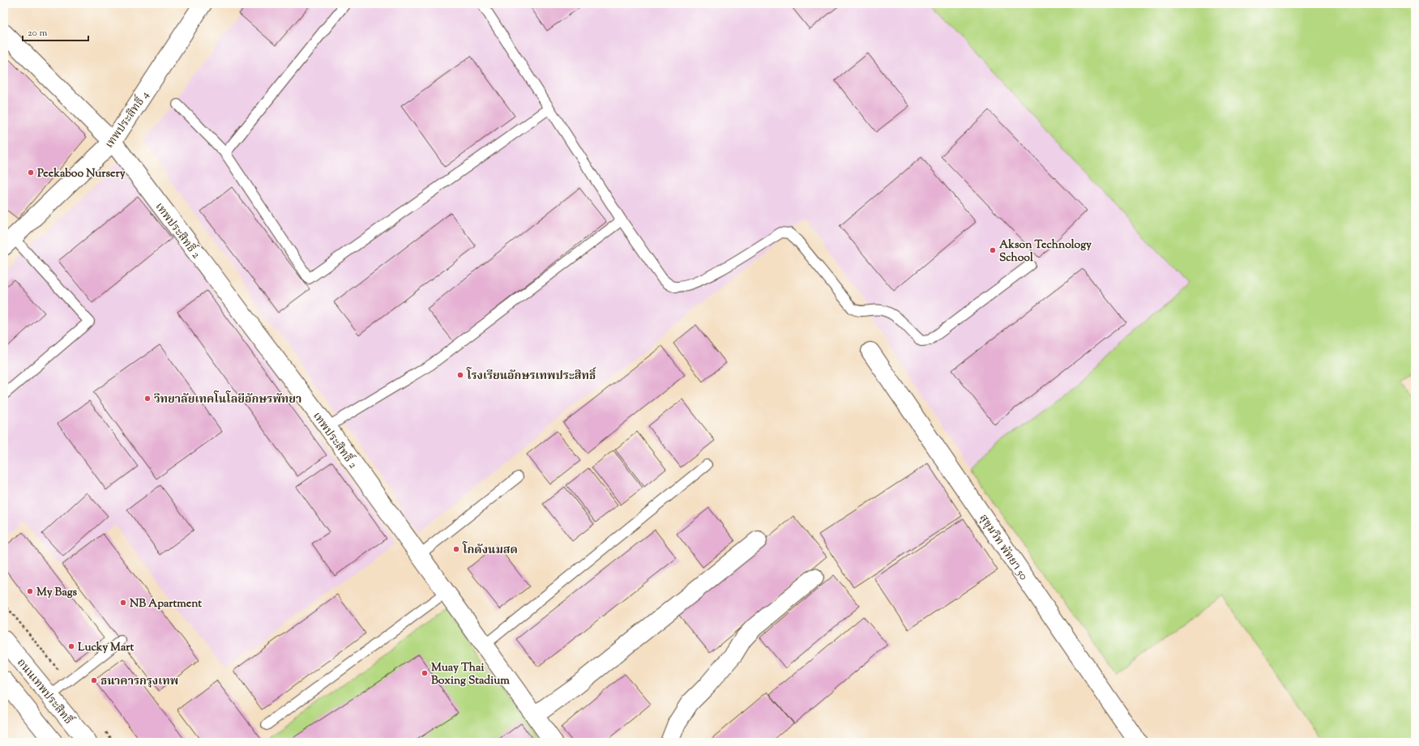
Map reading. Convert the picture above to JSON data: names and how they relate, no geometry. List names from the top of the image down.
{
  "streets": {
    "street": [
      "เทพประสิทธิ์ 4",
      "เทพประสิทธิ์ 2",
      "สุขุมวิท พัทยา 50",
      "ถนนเทพประสิทธิ์"
    ]
  },
  "crossings": [
    ["เทพประสิทธิ์ 4", "เทพประสิทธิ์ 2"]
  ],
  "places": [
    "Peekaboo Nursery",
    "Akson Technology School",
    "โรงเรียนอักษรเทพประสิทธิ์",
    "วิทยาลัยเทคโนโลยีอักษรพัทยา",
    "โกดังนมสด",
    "My Bags",
    "NB Apartment",
    "Lucky Mart",
    "Muay Thai Boxing Stadium",
    "ธนาคารกรุงเทพ"
  ],
  "scale_bar": "20 m"
}
